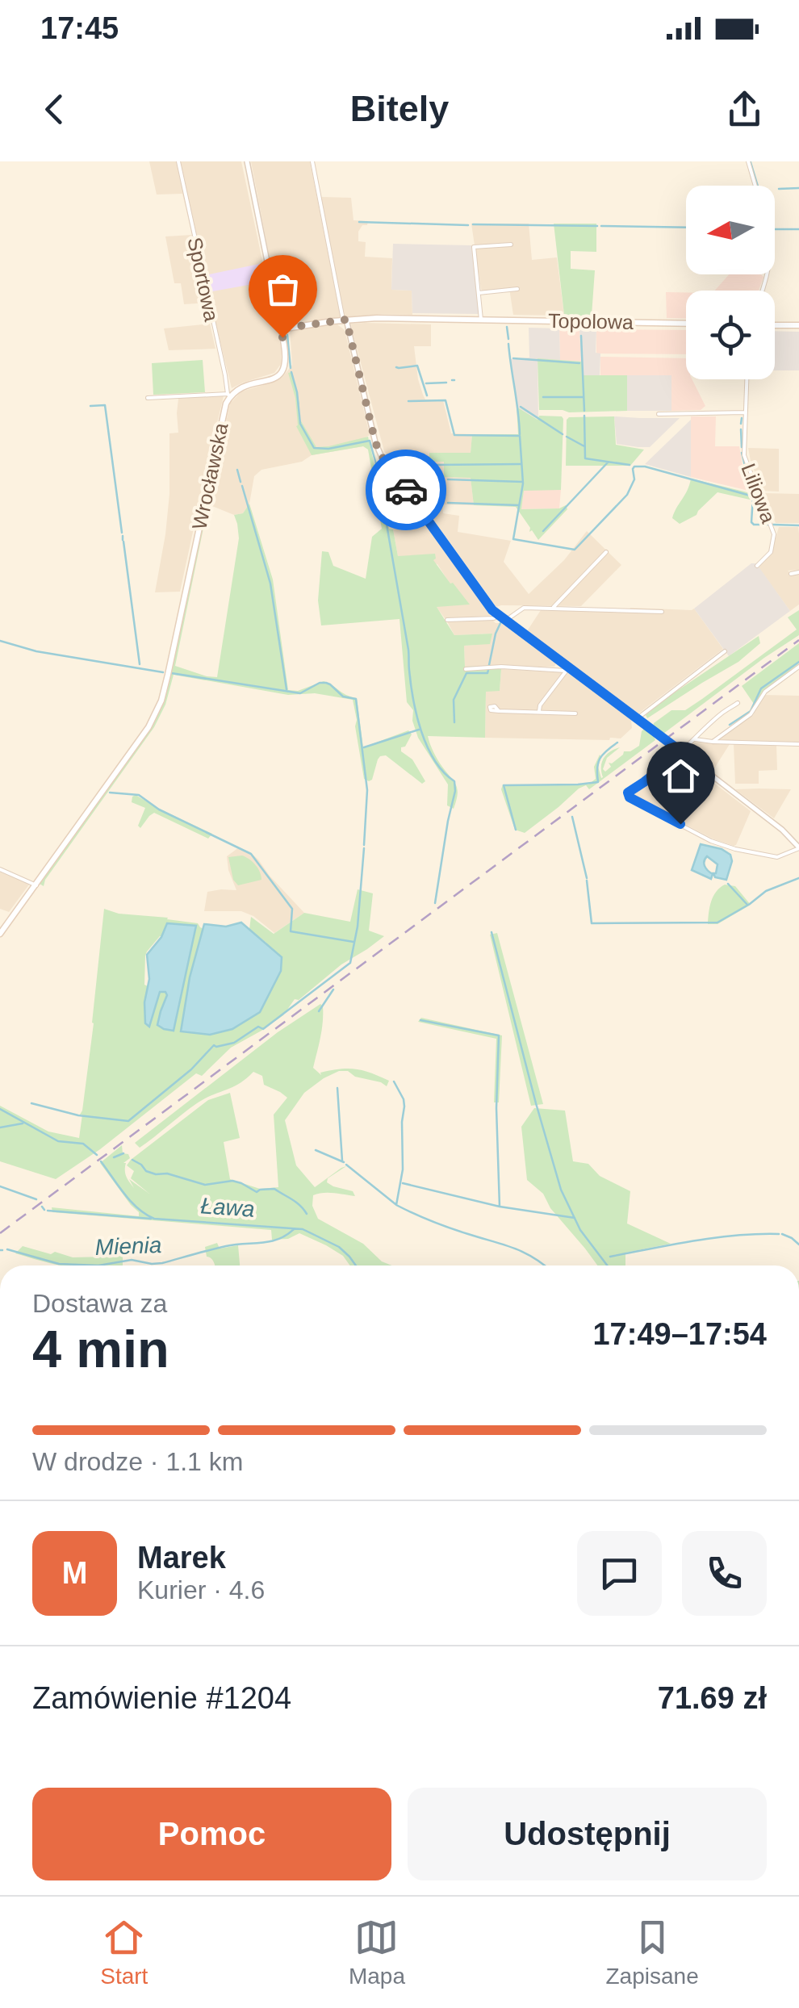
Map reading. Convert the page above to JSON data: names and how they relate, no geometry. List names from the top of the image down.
{
  "streets": {
    "main road": ["Topolowa", "Wrocławska"],
    "street": ["Sportowa", "Liliowa"]
  },
  "crossings": [
    ["Sportowa", "Wrocławska"]
  ],
  "water": ["Ława", "Mienia"],
  "north": "left",
  "page": {
    "status": "17:45",
    "header": "Bitely",
    "heading": ["4 min", "Dostawa za", "17:49–17:54"],
    "panel": [
      "Marek",
      "Kurier · 4.6",
      "Zamówienie #1204",
      "71.69 zł"
    ],
    "bar": "W drodze · 1.1 km",
    "round": "M",
    "buttons": ["Pomoc", "Udostępnij"],
    "tabs": ["Start", "Mapa", "Zapisane"]
  }
}
